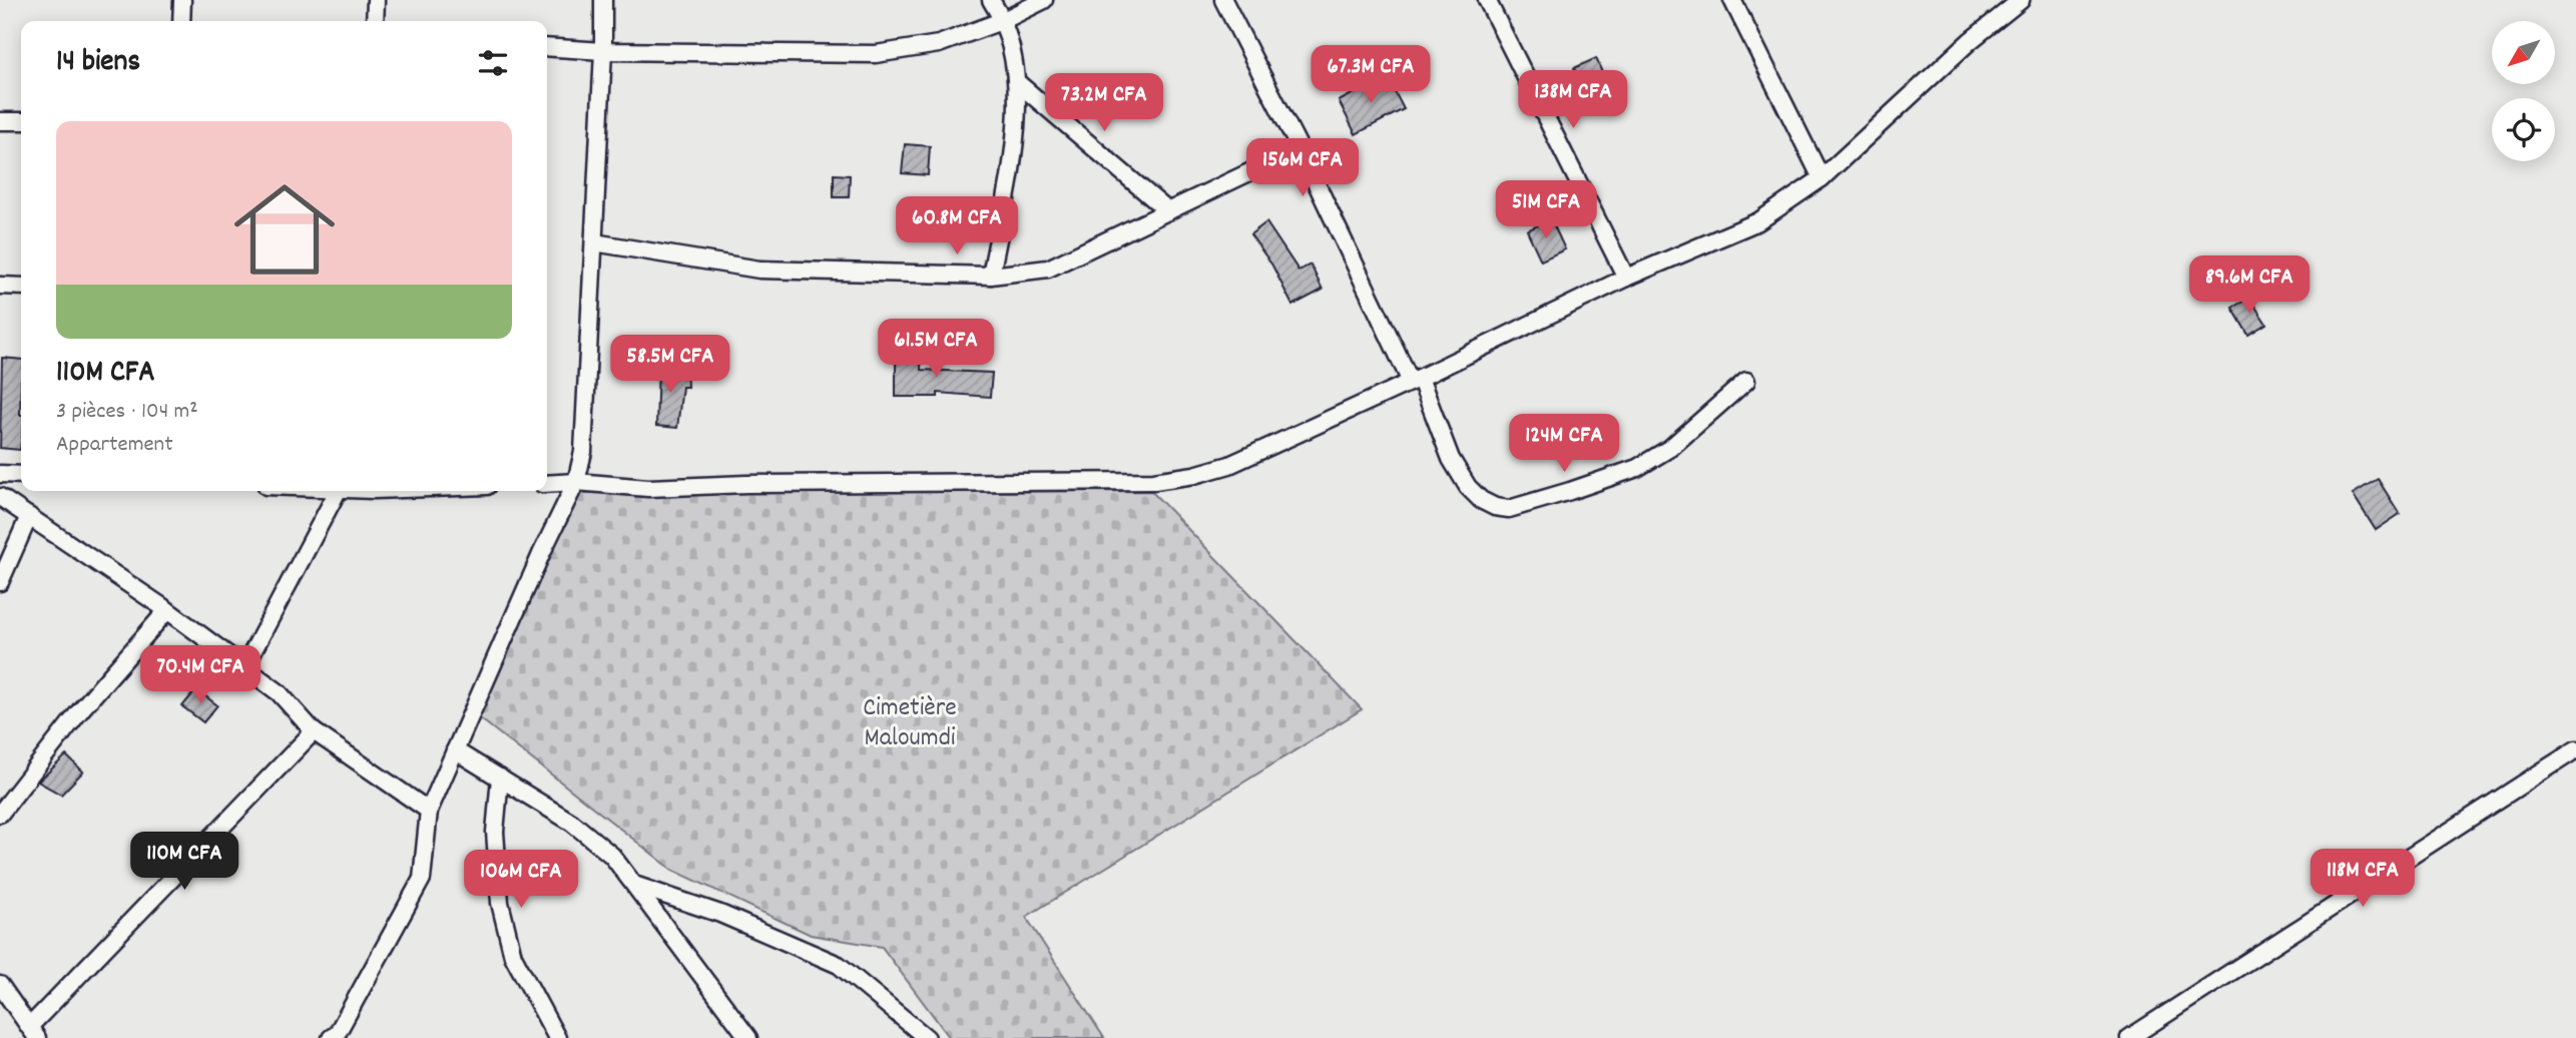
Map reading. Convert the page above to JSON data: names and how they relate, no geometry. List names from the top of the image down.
{
  "parks": ["Cimetière Maloumdi"],
  "north": "bottom left",
  "page": {
    "heading": "14 biens",
    "price": [
      "67.3M CFA",
      "138M CFA",
      "73.2M CFA",
      "156M CFA",
      "51M CFA",
      "60.8M CFA",
      "89.6M CFA",
      "61.5M CFA",
      "58.5M CFA",
      "124M CFA",
      "70.4M CFA",
      "110M CFA",
      "118M CFA",
      "106M CFA"
    ],
    "list": [
      {
        "name": "110M CFA",
        "note": "3 pièces · 104 m² · Appartement"
      }
    ]
  }
}
